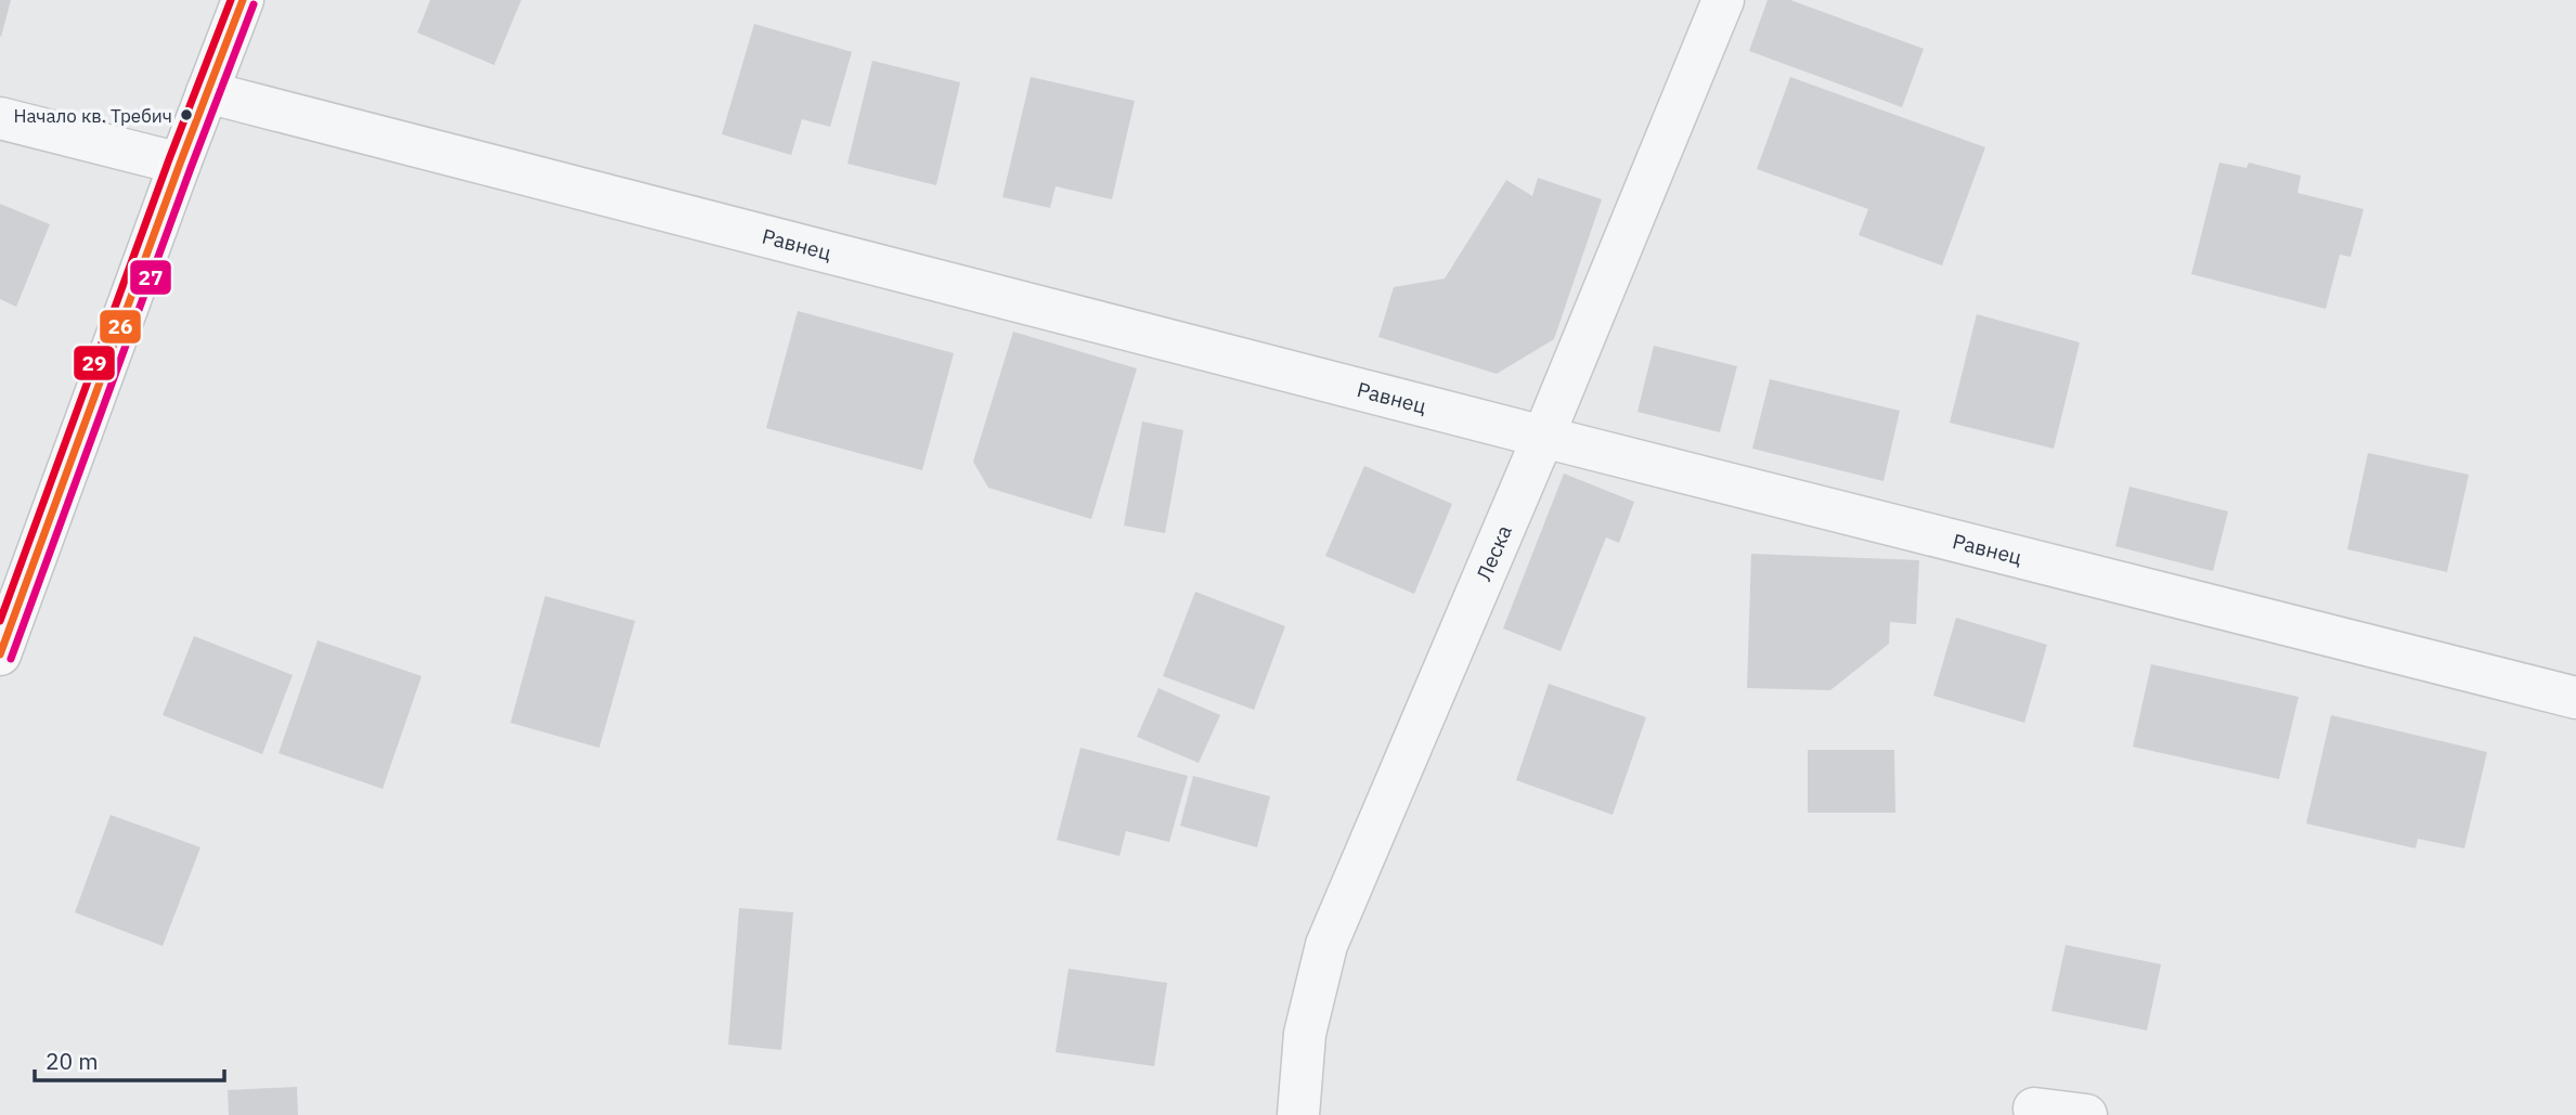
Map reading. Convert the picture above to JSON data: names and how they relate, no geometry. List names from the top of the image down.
{
  "streets": {
    "street": ["Равнец", "Леска"]
  },
  "crossings": [
    ["Равнец", "Леска"]
  ],
  "places": ["Начало кв. Требич"],
  "lines": ["transit line 26", "transit line 29", "transit line 27"],
  "scale_bar": "20 m"
}
